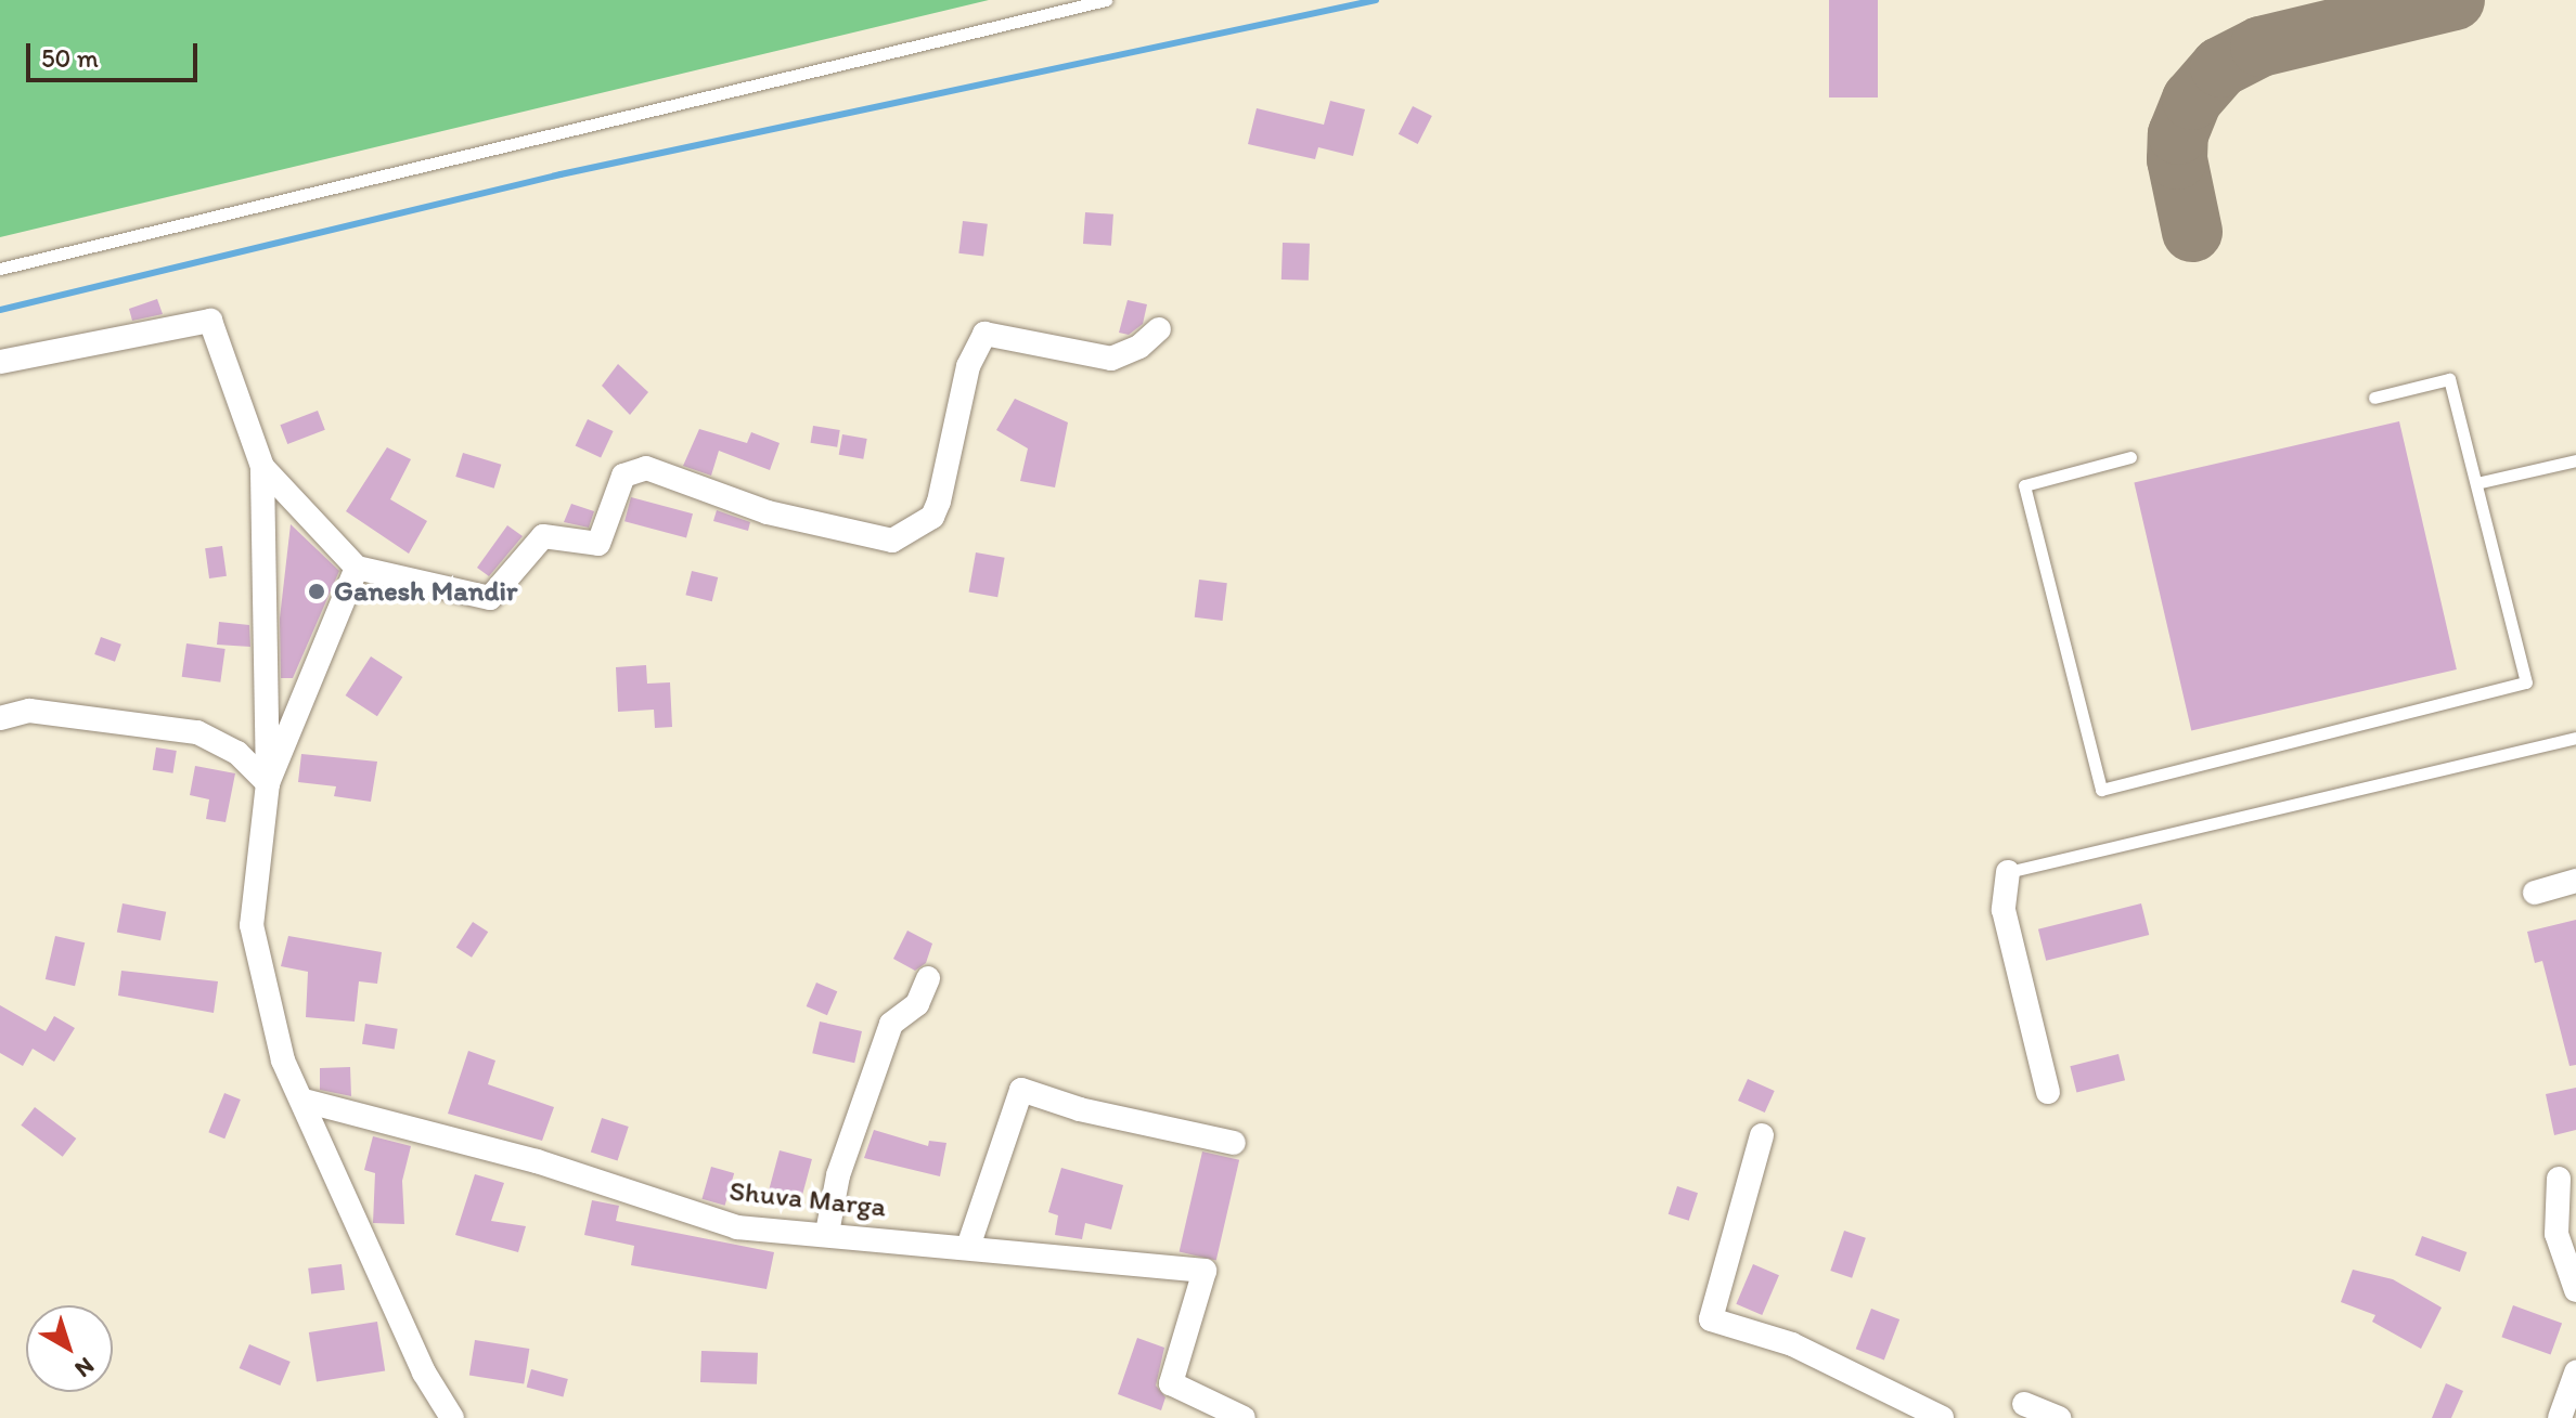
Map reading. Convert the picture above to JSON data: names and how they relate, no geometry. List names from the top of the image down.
{
  "streets": {
    "street": ["Shuva Marga"]
  },
  "places": ["Ganesh Mandir"],
  "scale_bar": "50 m",
  "north": "bottom right"
}
